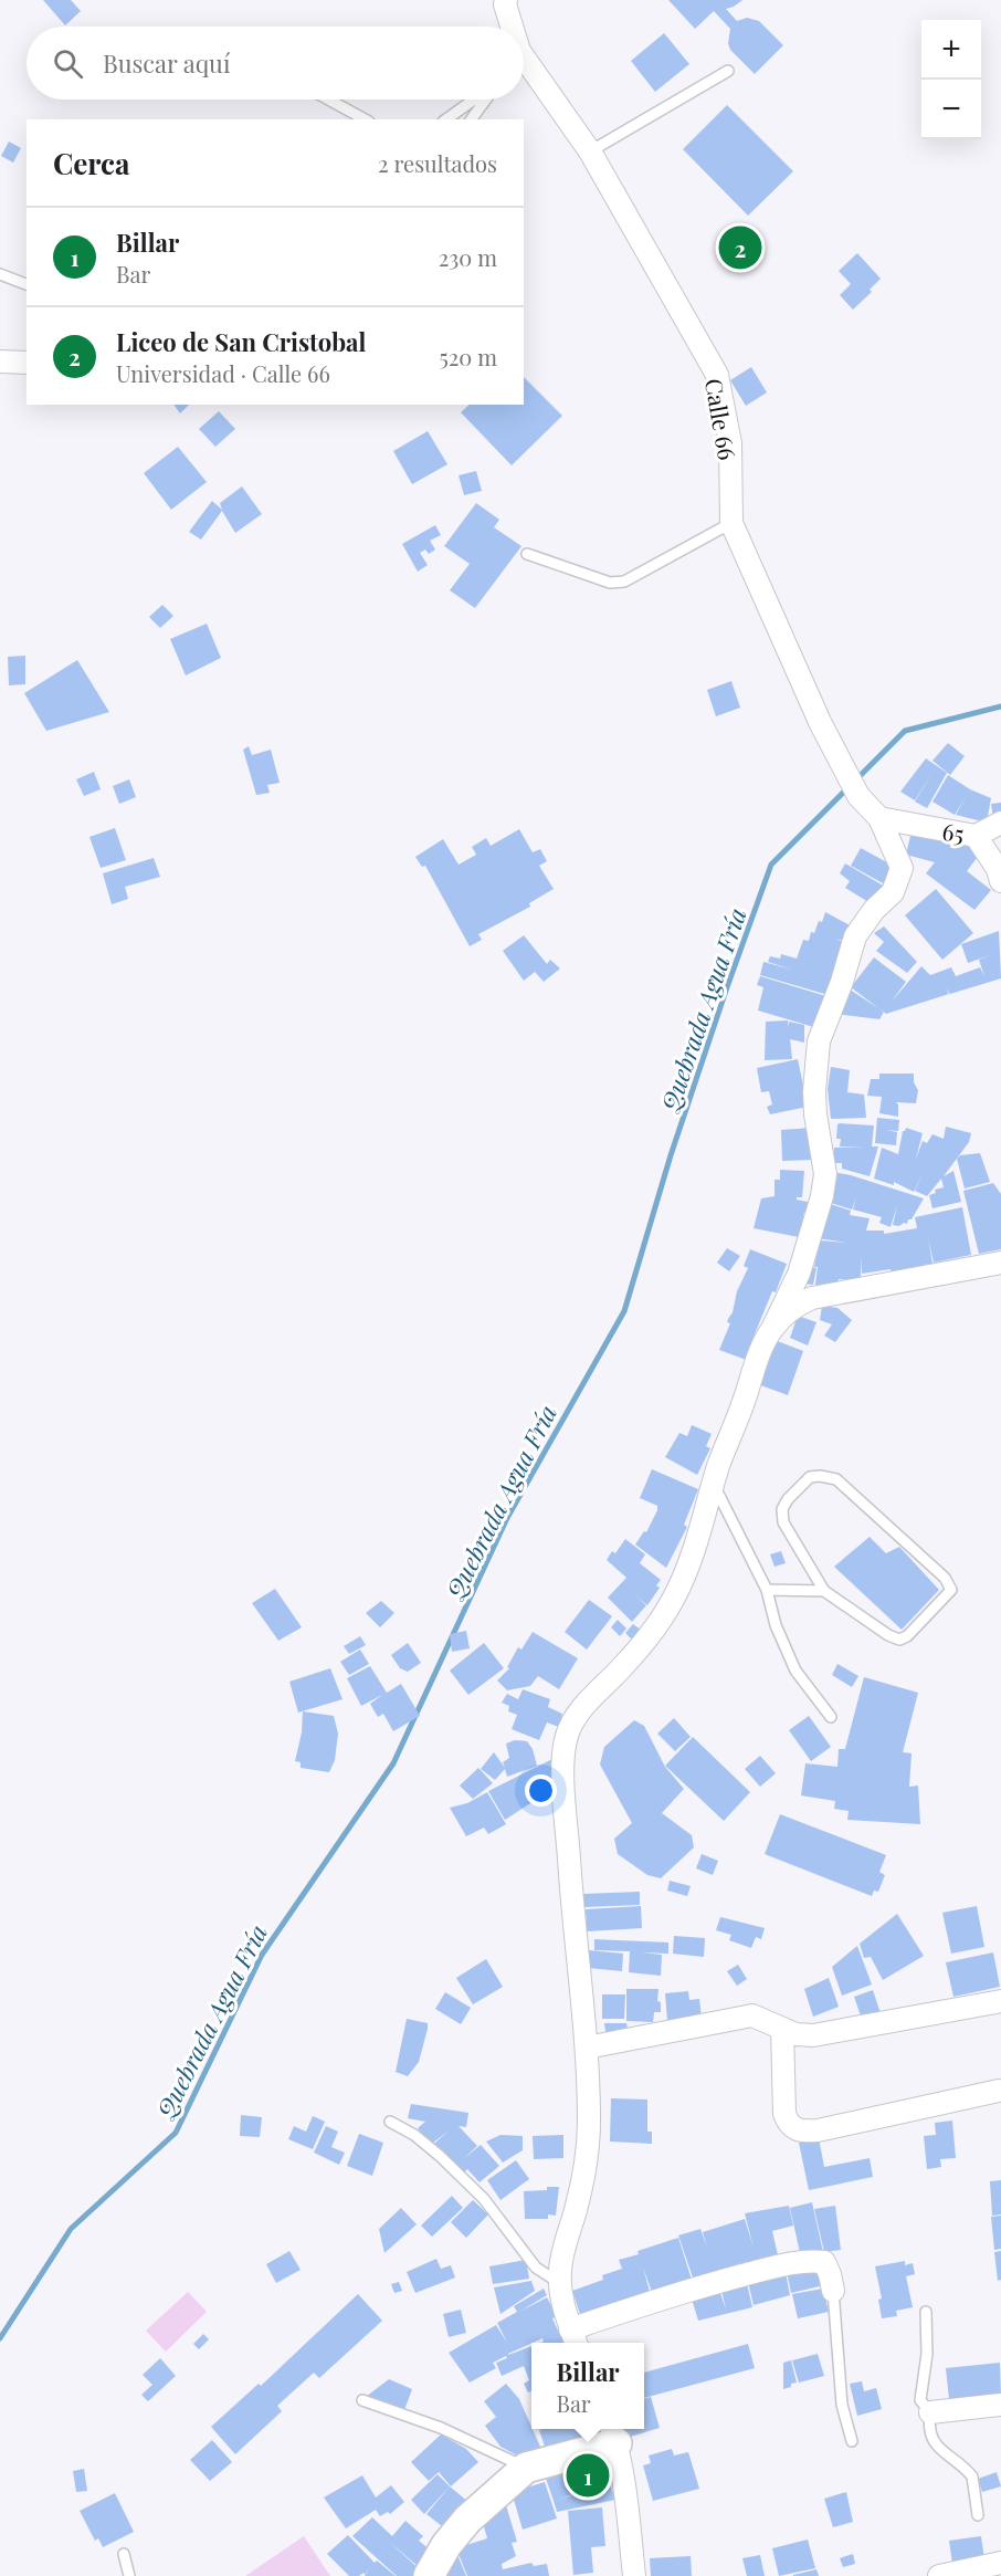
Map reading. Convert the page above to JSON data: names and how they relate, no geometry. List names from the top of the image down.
{
  "streets": {
    "street": ["Calle 66", "65"]
  },
  "crossings": [
    ["Calle 66", "65"]
  ],
  "water": ["Quebrada Agua Fría"],
  "page": {
    "map_buttons": ["+", "−"],
    "search": "Buscar aquí",
    "heading": ["Cerca", "2 resultados"],
    "list": [
      {
        "mark": "1",
        "name": "Billar",
        "note": "Bar",
        "value": "230 m"
      },
      {
        "mark": "2",
        "name": "Liceo de San Cristobal",
        "note": "Universidad · Calle 66",
        "value": "520 m"
      }
    ],
    "pins": ["2", "1"],
    "popup": ["Billar", "Bar"]
  }
}
